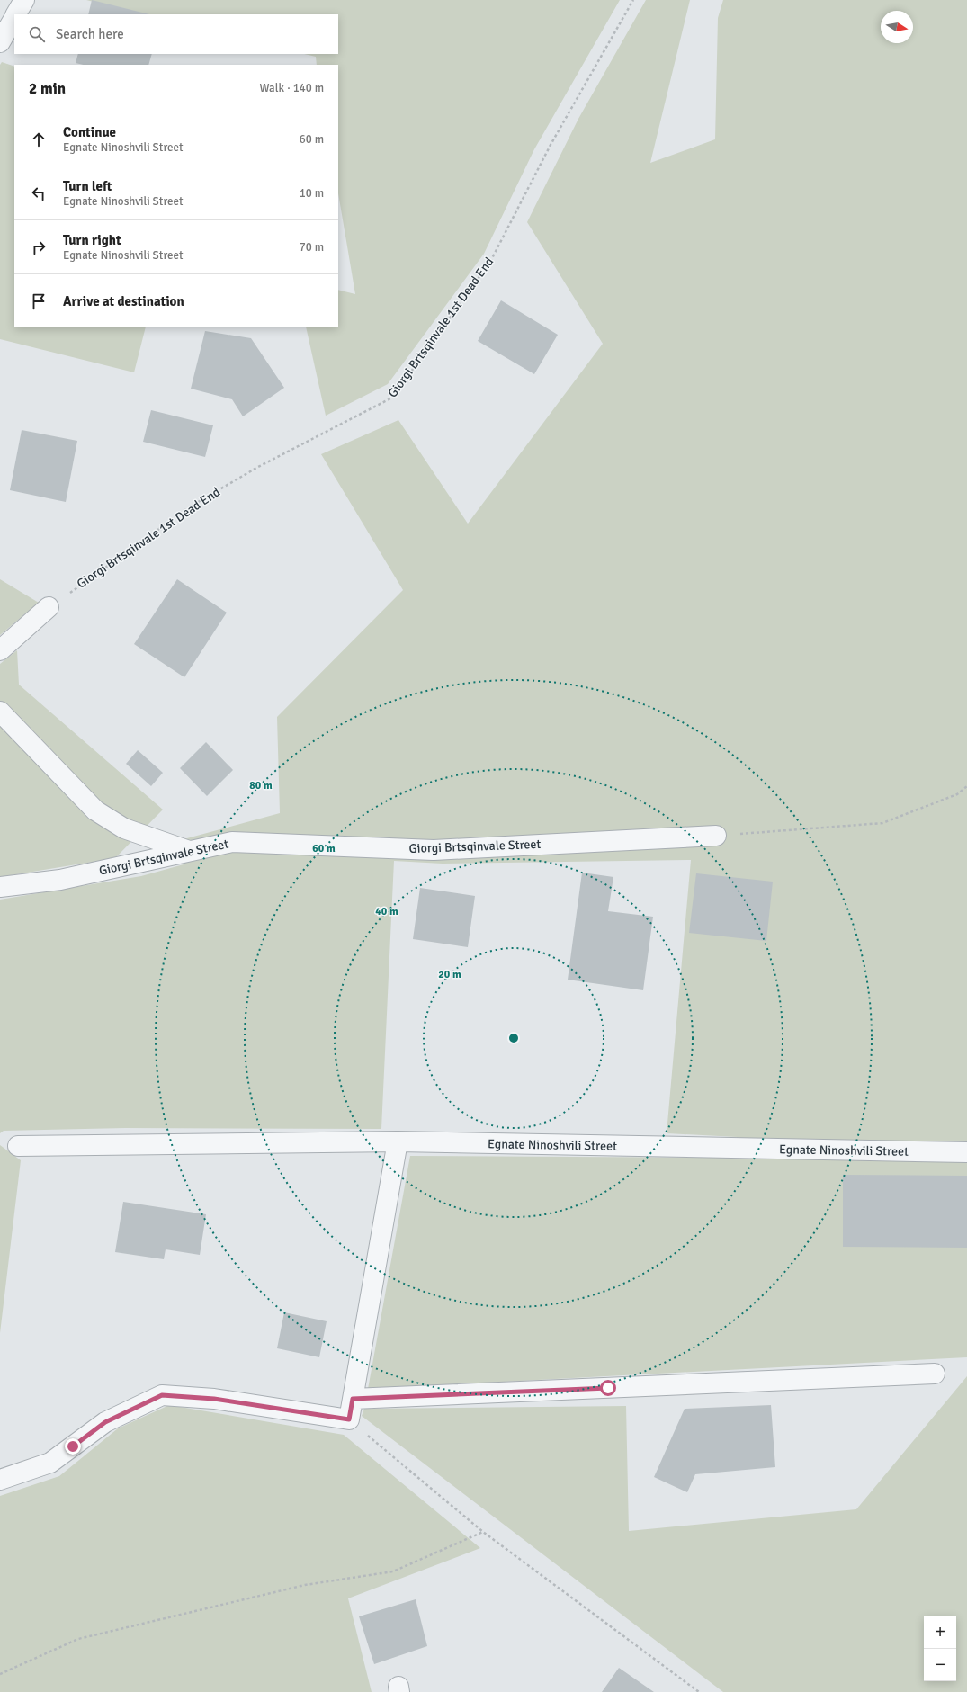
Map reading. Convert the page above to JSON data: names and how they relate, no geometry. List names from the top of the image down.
{
  "streets": {
    "street": ["Giorgi Brtsqinvale Street", "Egnate Ninoshvili Street"],
    "path": ["Giorgi Brtsqinvale 1st Dead End"]
  },
  "north": "right",
  "page": {
    "search": "Search here",
    "heading": ["2 min", "Walk · 140 m"],
    "list": [
      ["Continue", "Egnate Ninoshvili Street", "60 m"],
      ["Turn left", "Egnate Ninoshvili Street", "10 m"],
      ["Turn right", "Egnate Ninoshvili Street", "70 m"],
      "Arrive at destination"
    ],
    "map_buttons": ["+", "−"]
  },
  "rings": [
    "80 m",
    "60 m",
    "40 m",
    "20 m"
  ]
}
